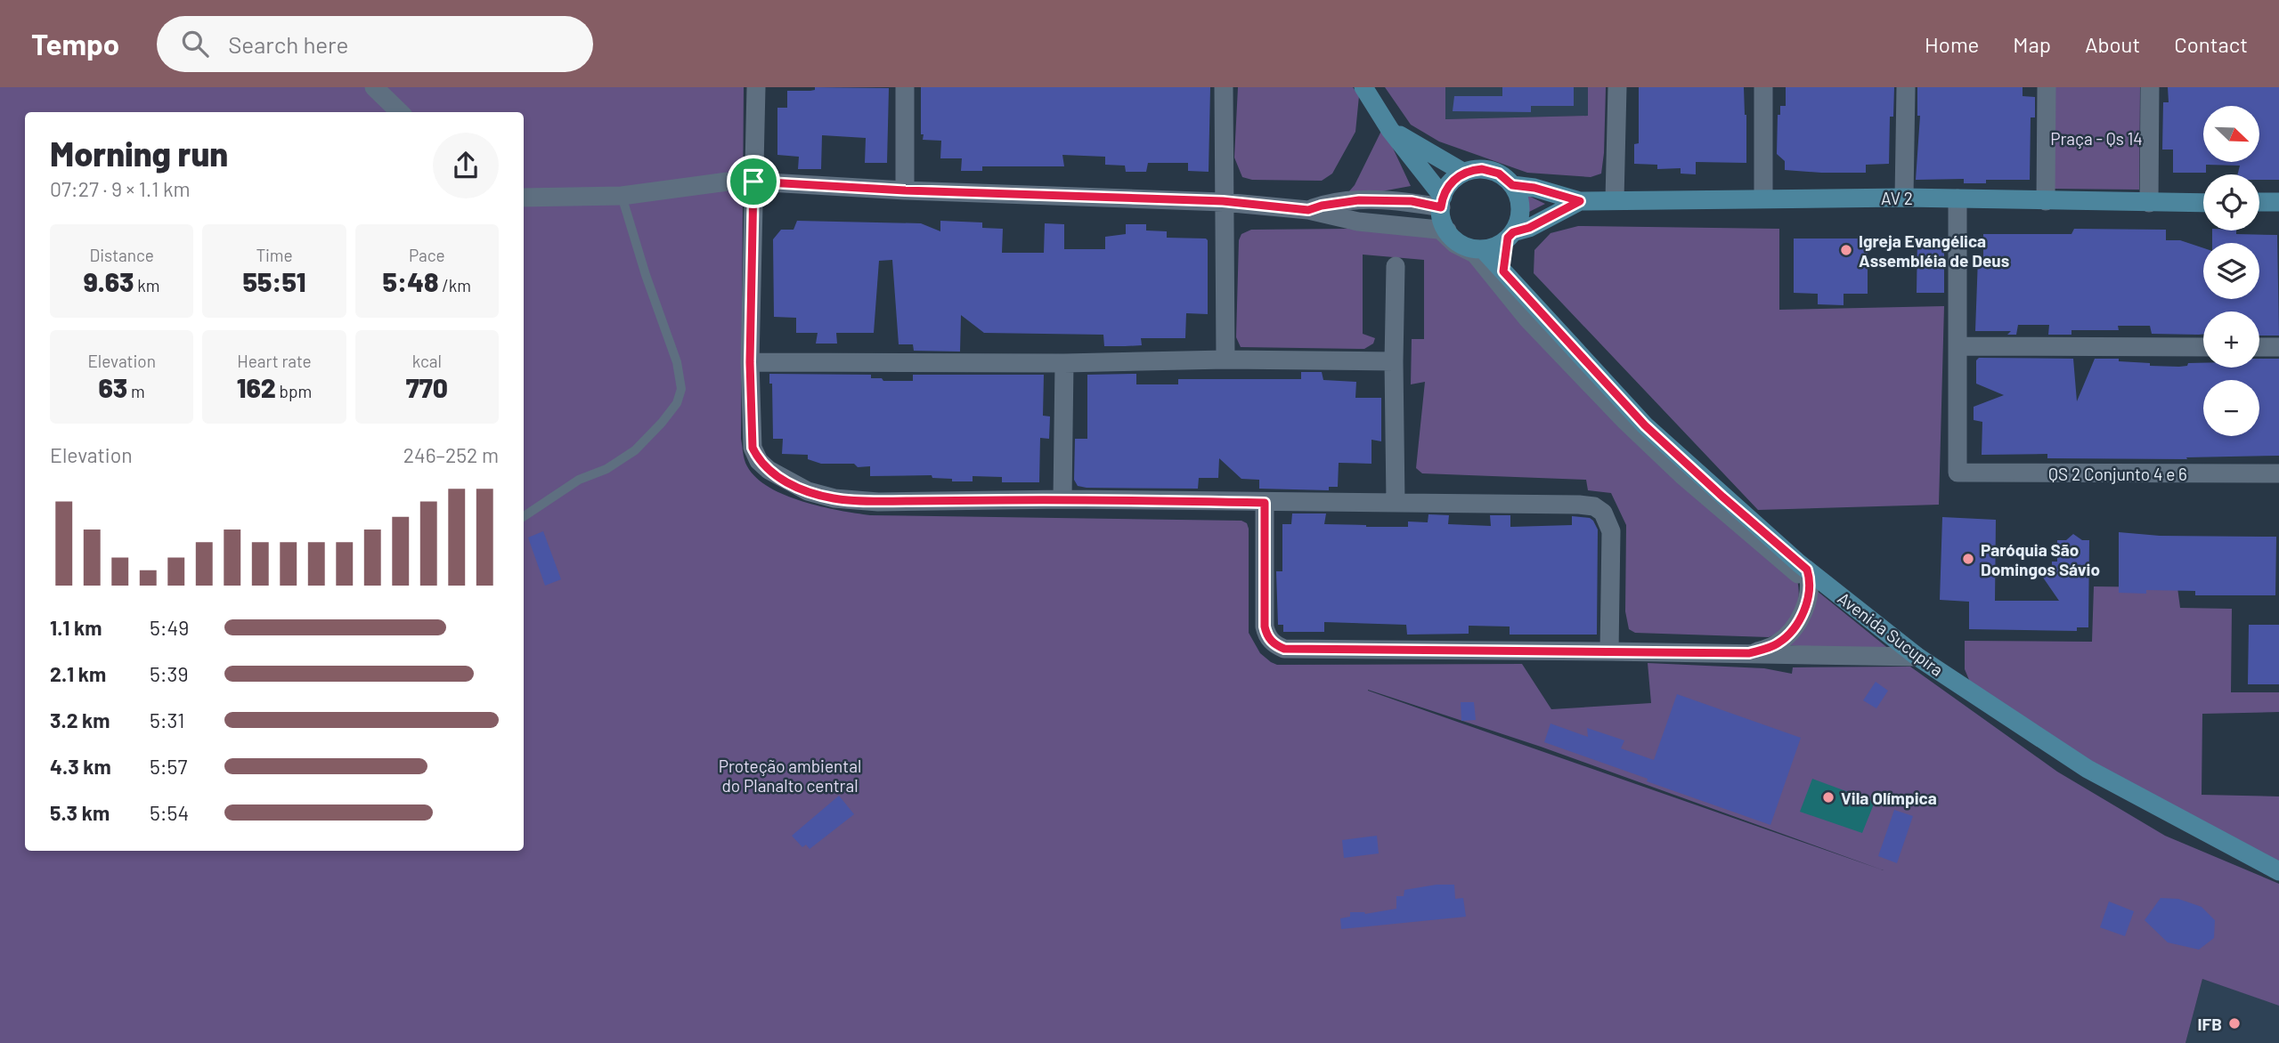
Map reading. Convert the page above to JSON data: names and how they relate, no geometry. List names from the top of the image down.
{
  "streets": {
    "street": ["AV 2", "QS 2 Conjunto 4 e 6", "Avenida Sucupira"]
  },
  "crossings": [
    ["AV 2", "Avenida Sucupira"]
  ],
  "parks": ["Praça - Qs 14", "Proteção ambiental do Planalto central"],
  "places": [
    "Igreja Evangélica Assembléia de Deus",
    "Paróquia São Domingos Sávio",
    "Vila Olímpica",
    "IFB"
  ],
  "north": "bottom right",
  "page": {
    "header": "Tempo",
    "search": "Search here",
    "nav": [
      "Home",
      "Map",
      "About",
      "Contact"
    ],
    "map_buttons": ["+", "−"],
    "heading": ["Morning run", "07:27 · 9 × 1.1 km"],
    "stats": [
      ["Distance", "9.63 km"],
      ["Time", "55:51"],
      ["Pace", "5:48 /km"],
      ["Elevation", "63 m"],
      ["Heart rate", "162 bpm"],
      ["kcal", "770"]
    ],
    "chart": ["Elevation", "246–252 m"],
    "list": [
      {
        "name": "1.1 km",
        "note": "5:49"
      },
      {
        "name": "2.1 km",
        "note": "5:39"
      },
      {
        "name": "3.2 km",
        "note": "5:31"
      },
      {
        "name": "4.3 km",
        "note": "5:57"
      },
      {
        "name": "5.3 km",
        "note": "5:54"
      }
    ]
  }
}
